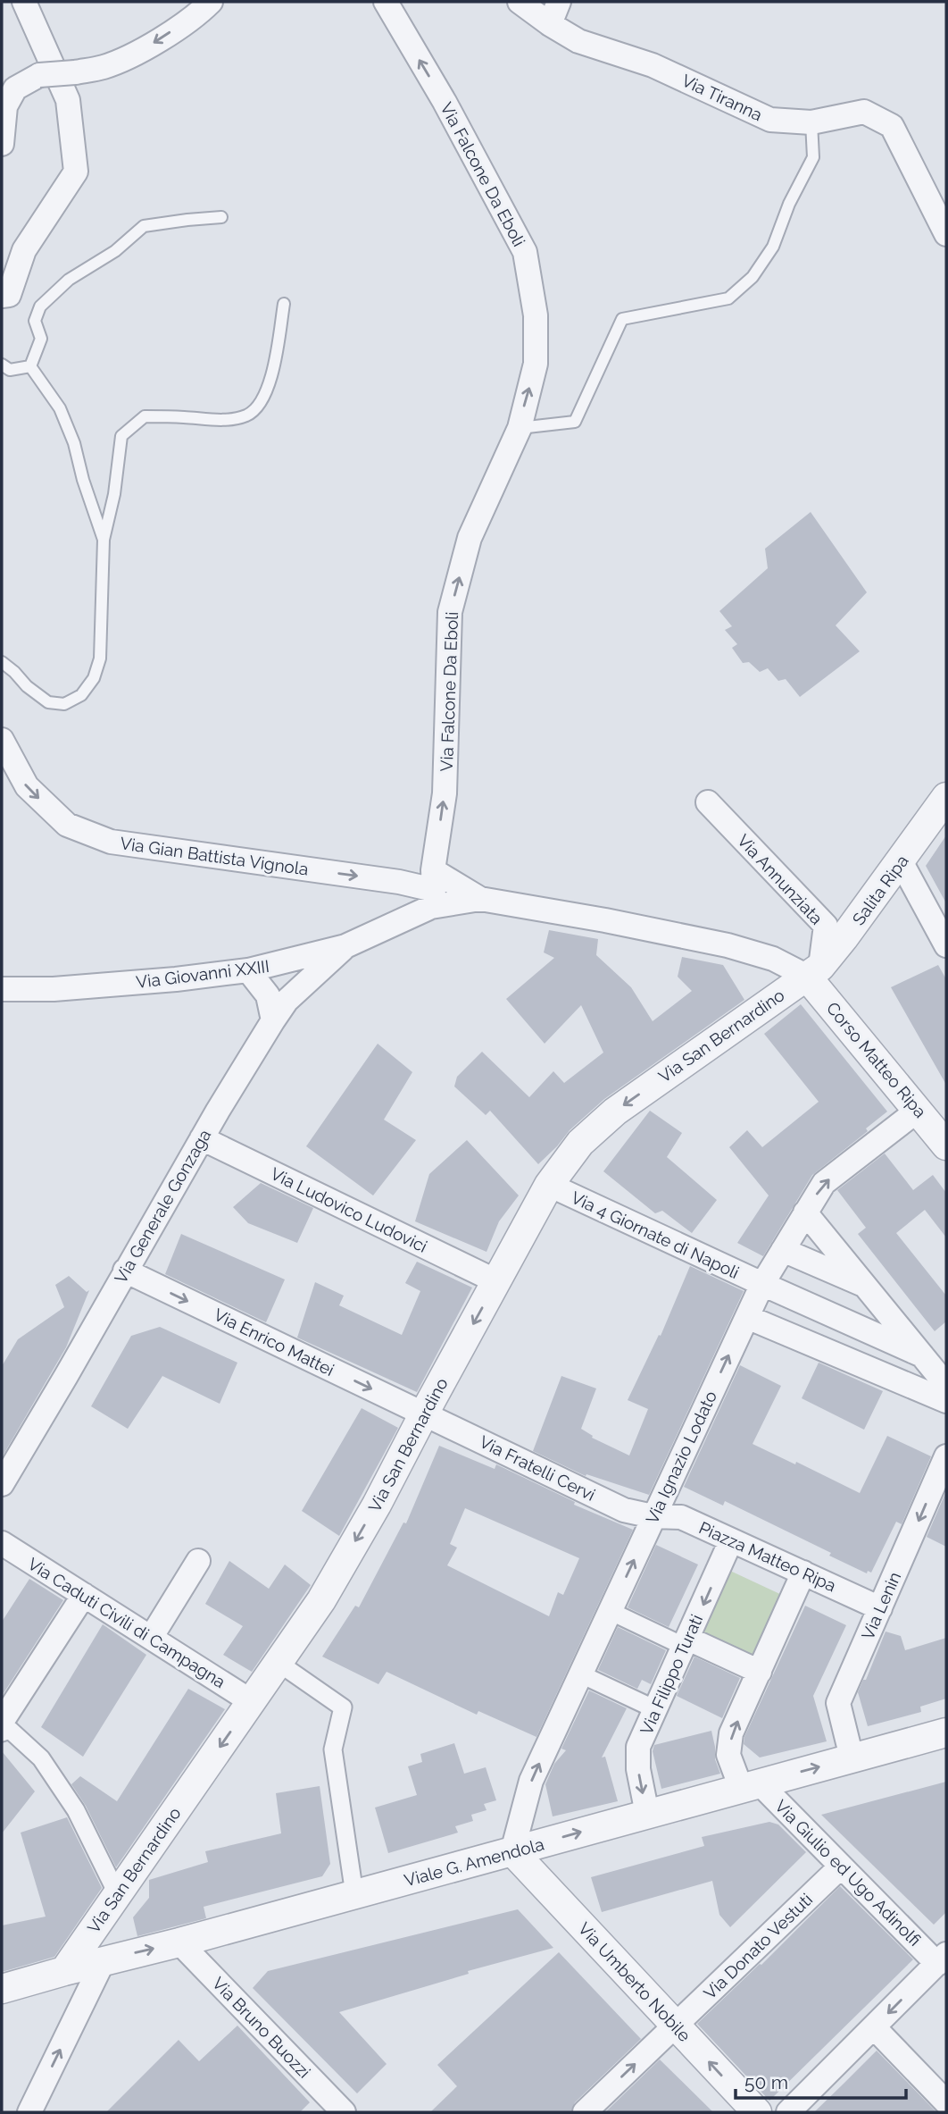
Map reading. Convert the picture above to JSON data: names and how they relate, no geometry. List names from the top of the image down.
{
  "streets": {
    "street": [
      "Via Tiranna",
      "Via Falcone Da Eboli",
      "Via Gian Battista Vignola",
      "Via Annunziata",
      "Salita Ripa",
      "Via Giovanni XXIII",
      "Via San Bernardino",
      "Corso Matteo Ripa",
      "Via Generale Gonzaga",
      "Via Ludovico Ludovici",
      "Via 4 Giornate di Napoli",
      "Via Enrico Mattei",
      "Via Ignazio Lodato",
      "Via Fratelli Cervi",
      "Piazza Matteo Ripa",
      "Via Lenin",
      "Via Caduti Civili di Campagna",
      "Via Filippo Turati",
      "Viale G. Amendola",
      "Via Giulio ed Ugo Adinolfi",
      "Via Donato Vestuti",
      "Via Umberto Nobile",
      "Via Bruno Buozzi"
    ]
  },
  "crossings": [
    ["Via Falcone Da Eboli", "Via Gian Battista Vignola"],
    ["Via Falcone Da Eboli", "Via Giovanni XXIII"],
    ["Via Gian Battista Vignola", "Via Annunziata"],
    ["Via Gian Battista Vignola", "Salita Ripa"],
    ["Via Gian Battista Vignola", "Via Giovanni XXIII"],
    ["Via Gian Battista Vignola", "Via San Bernardino"],
    ["Via Gian Battista Vignola", "Corso Matteo Ripa"],
    ["Via Annunziata", "Salita Ripa"],
    ["Via Annunziata", "Via San Bernardino"],
    ["Via Annunziata", "Corso Matteo Ripa"],
    ["Salita Ripa", "Via San Bernardino"],
    ["Salita Ripa", "Corso Matteo Ripa"],
    ["Via Giovanni XXIII", "Via Generale Gonzaga"],
    ["Via San Bernardino", "Corso Matteo Ripa"],
    ["Via San Bernardino", "Via Ludovico Ludovici"],
    ["Via San Bernardino", "Via 4 Giornate di Napoli"],
    ["Via San Bernardino", "Via Enrico Mattei"],
    ["Via San Bernardino", "Via Fratelli Cervi"],
    ["Via San Bernardino", "Via Caduti Civili di Campagna"],
    ["Via San Bernardino", "Viale G. Amendola"],
    ["Corso Matteo Ripa", "Via Ignazio Lodato"],
    ["Via Generale Gonzaga", "Via Ludovico Ludovici"],
    ["Via Generale Gonzaga", "Via Enrico Mattei"],
    ["Via 4 Giornate di Napoli", "Via Ignazio Lodato"],
    ["Via Enrico Mattei", "Via Fratelli Cervi"],
    ["Via Ignazio Lodato", "Via Fratelli Cervi"],
    ["Via Ignazio Lodato", "Piazza Matteo Ripa"],
    ["Via Ignazio Lodato", "Viale G. Amendola"],
    ["Via Ignazio Lodato", "Via Umberto Nobile"],
    ["Via Fratelli Cervi", "Piazza Matteo Ripa"],
    ["Piazza Matteo Ripa", "Via Lenin"],
    ["Piazza Matteo Ripa", "Via Filippo Turati"],
    ["Via Lenin", "Viale G. Amendola"],
    ["Via Filippo Turati", "Viale G. Amendola"],
    ["Viale G. Amendola", "Via Giulio ed Ugo Adinolfi"],
    ["Viale G. Amendola", "Via Umberto Nobile"],
    ["Viale G. Amendola", "Via Bruno Buozzi"],
    ["Via Giulio ed Ugo Adinolfi", "Via Donato Vestuti"],
    ["Via Donato Vestuti", "Via Umberto Nobile"]
  ],
  "one_way": [
    "Via Falcone Da Eboli",
    "Via Gian Battista Vignola",
    "Via San Bernardino",
    "Via Enrico Mattei",
    "Via Ignazio Lodato",
    "Via Lenin",
    "Via Donato Vestuti"
  ],
  "scale_bar": "50 m"
}
